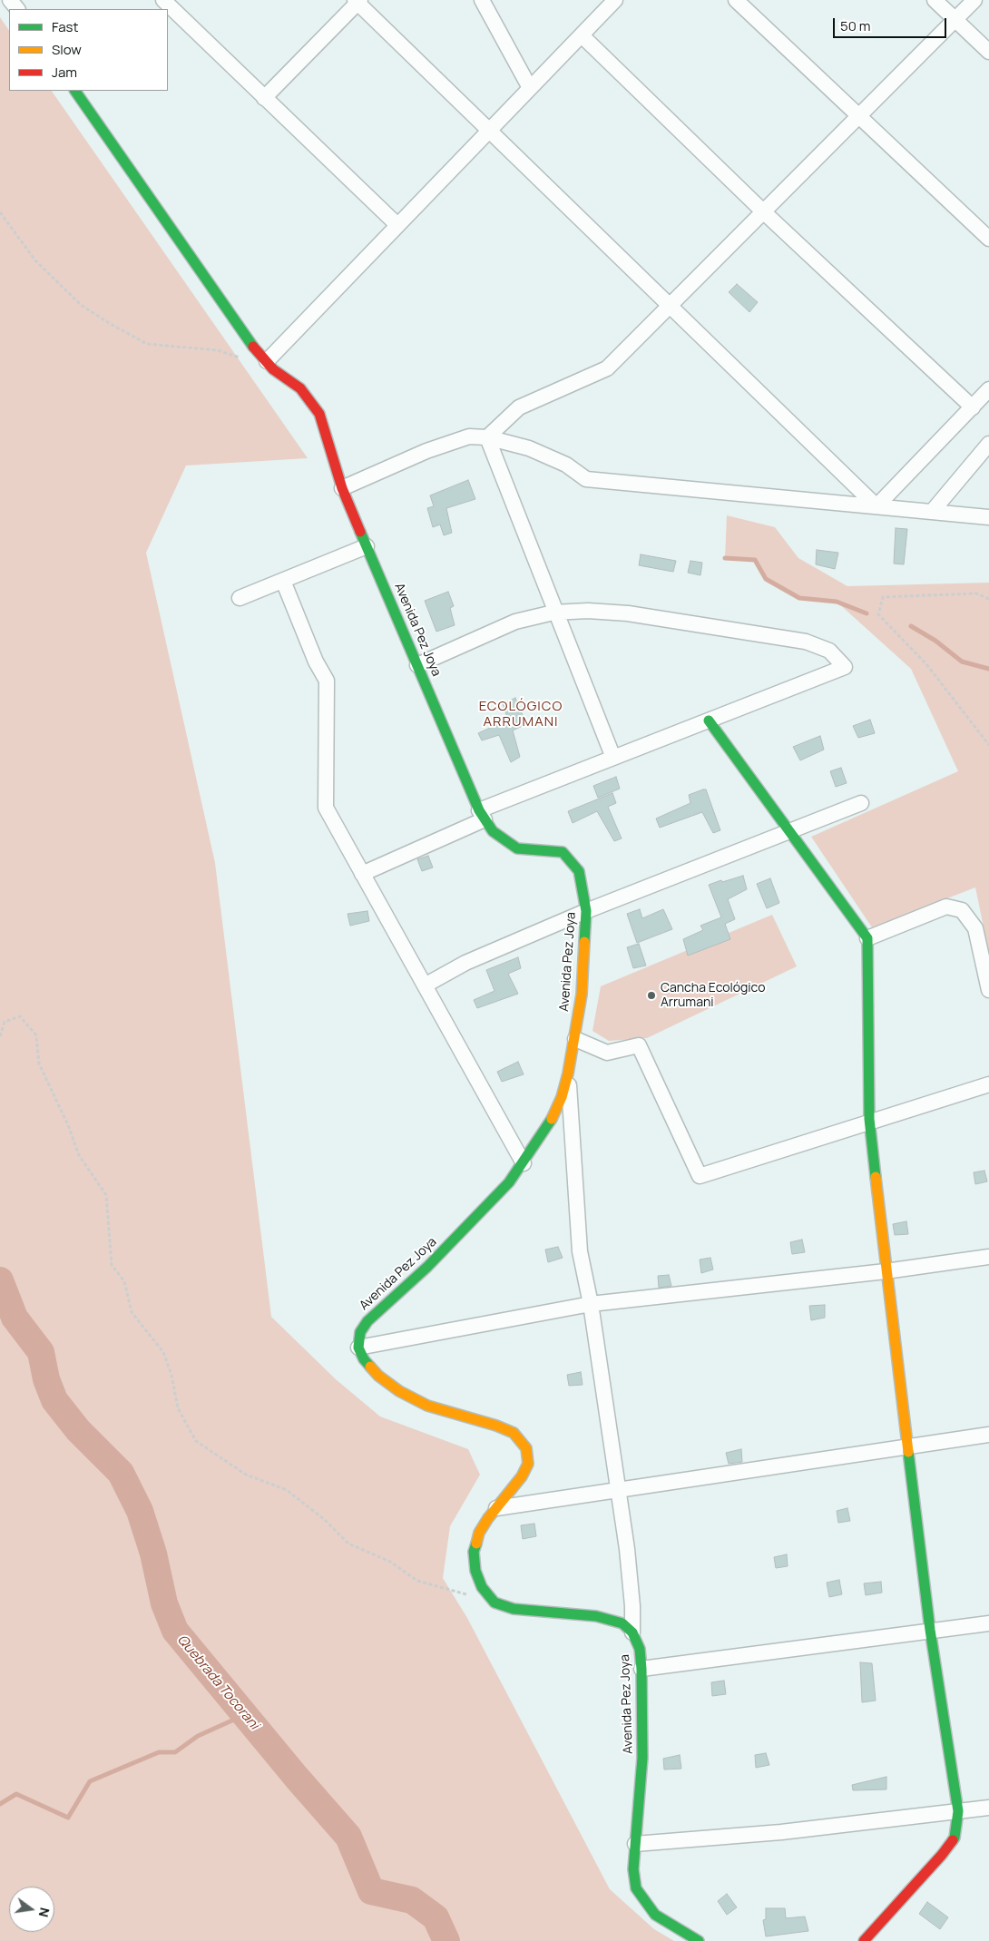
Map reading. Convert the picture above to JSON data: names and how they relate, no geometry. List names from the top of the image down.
{
  "streets": {
    "street": ["Avenida Pez Joya"]
  },
  "districts": ["ECOLÓGICO ARRUMANI"],
  "water": ["Quebrada Tocorani"],
  "places": ["Cancha Ecológico Arrumani"],
  "legend": ["Fast", "Slow", "Jam"],
  "scale_bar": "50 m",
  "north": "right"
}
